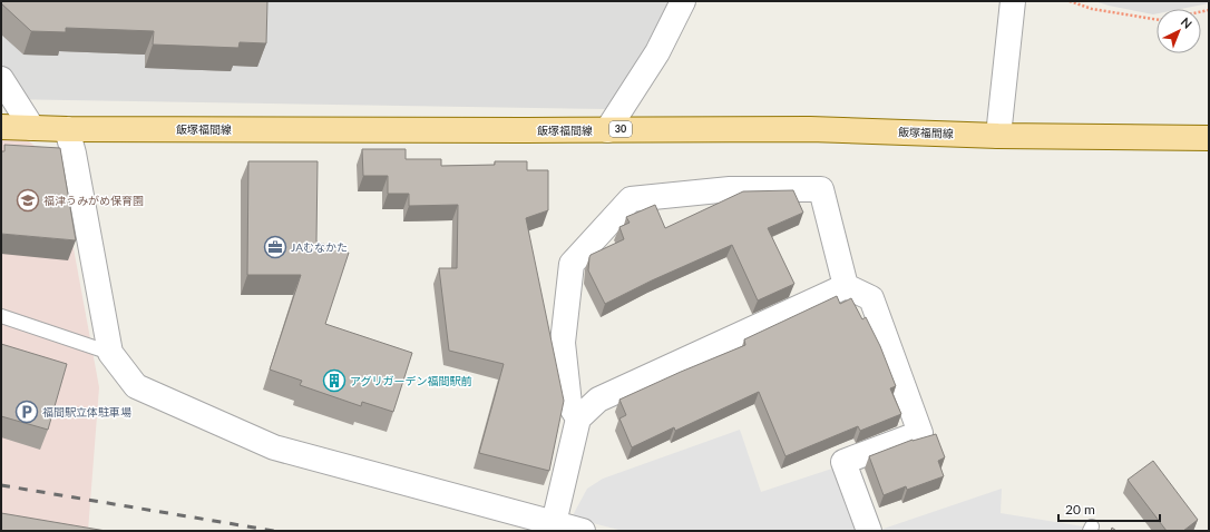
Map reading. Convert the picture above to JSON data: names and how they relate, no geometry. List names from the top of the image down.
{
  "streets": {
    "main road": ["飯塚福間線", "30"]
  },
  "places": {
    "school or university": ["福津うみがめ保育園"],
    "office": ["JAむなかた"],
    "building": ["アグリガーデン福間駅前"],
    "parking": ["福間駅立体駐車場"]
  },
  "scale_bar": "20 m",
  "north": "top right"
}
